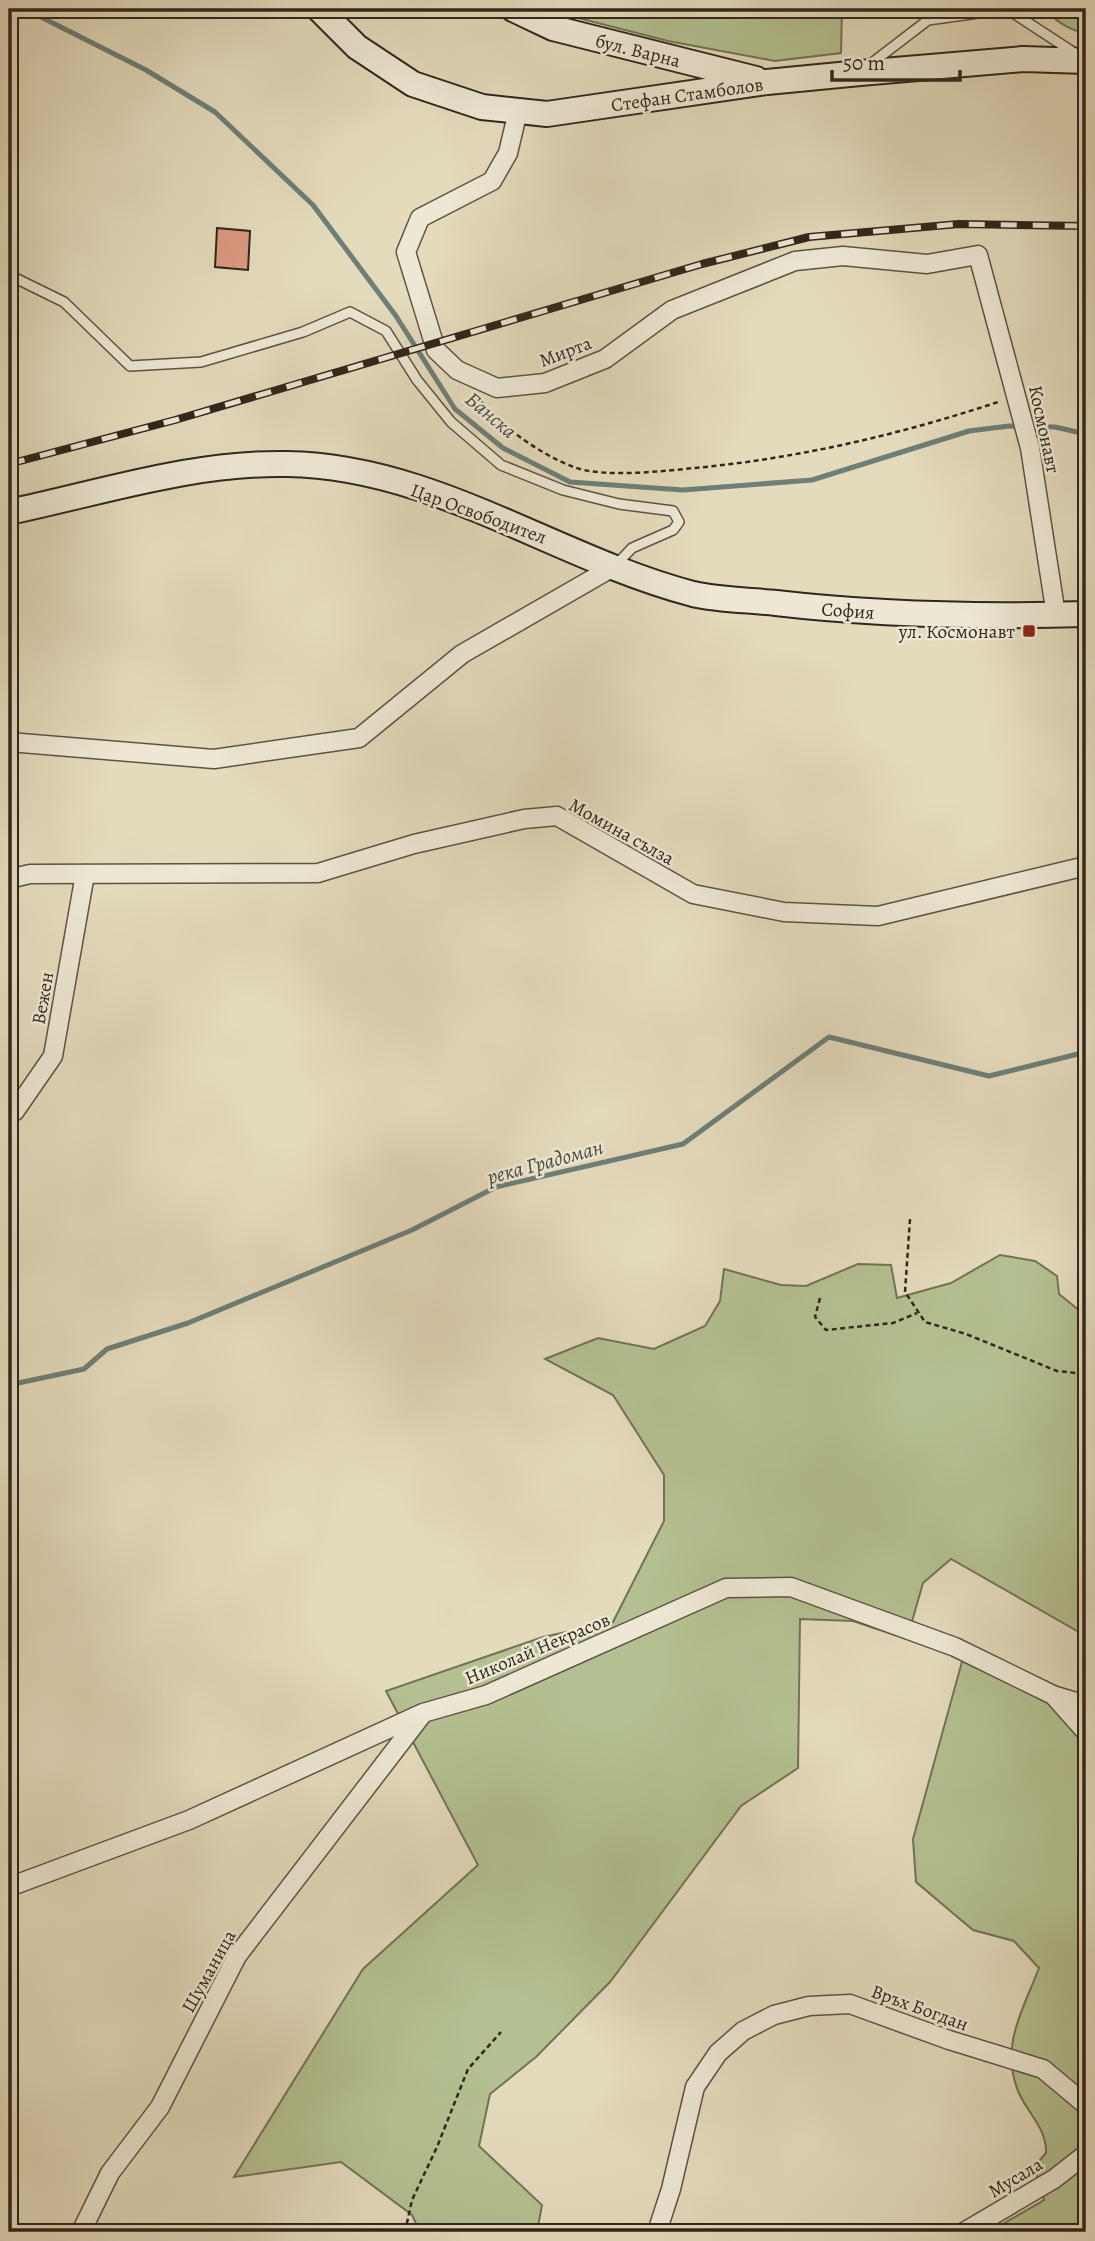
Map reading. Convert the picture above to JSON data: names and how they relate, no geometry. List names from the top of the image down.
{
  "streets": {
    "street": [
      "бул. Варна",
      "Стефан Стамболов",
      "Мирта",
      "Космонавт",
      "Цар Освободител",
      "София",
      "Момина сълза",
      "Вежен",
      "Николай Некрасов",
      "Шуманица",
      "Връх Богдан",
      "Мусала"
    ]
  },
  "crossings": [
    ["бул. Варна", "Стефан Стамболов"],
    ["Стефан Стамболов", "Мирта"],
    ["Мирта", "Космонавт"],
    ["Космонавт", "София"],
    ["Цар Освободител", "София"],
    ["Момина сълза", "Вежен"],
    ["Николай Некрасов", "Шуманица"]
  ],
  "water": ["Банска", "река Градоман"],
  "places": {
    "transit": ["ул. Космонавт"]
  },
  "scale_bar": "50 m"
}
